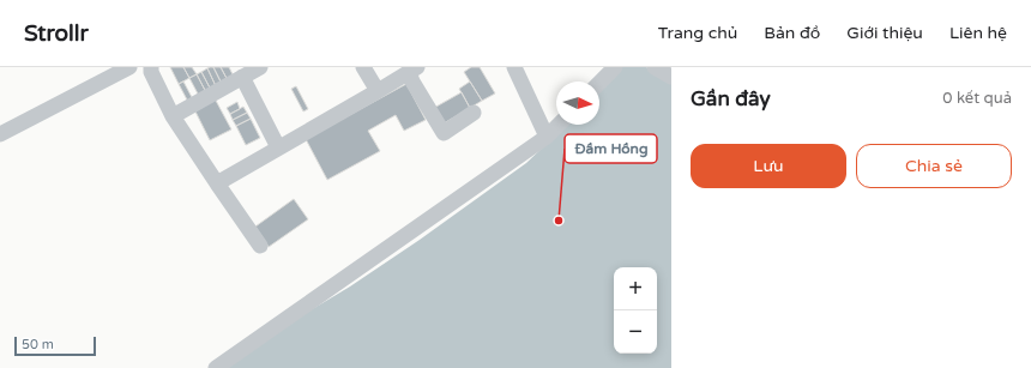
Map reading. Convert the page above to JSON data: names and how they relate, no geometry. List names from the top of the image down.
{
  "places": ["Đầm Hồng"],
  "scale_bar": "50 m",
  "north": "right",
  "page": {
    "header": "Strollr",
    "nav": [
      "Trang chủ",
      "Bản đồ",
      "Giới thiệu",
      "Liên hệ"
    ],
    "heading": ["Gần đây", "0 kết quả"],
    "buttons": ["Lưu", "Chia sẻ"],
    "map_buttons": ["+", "−"],
    "scale": "50 m"
  }
}
